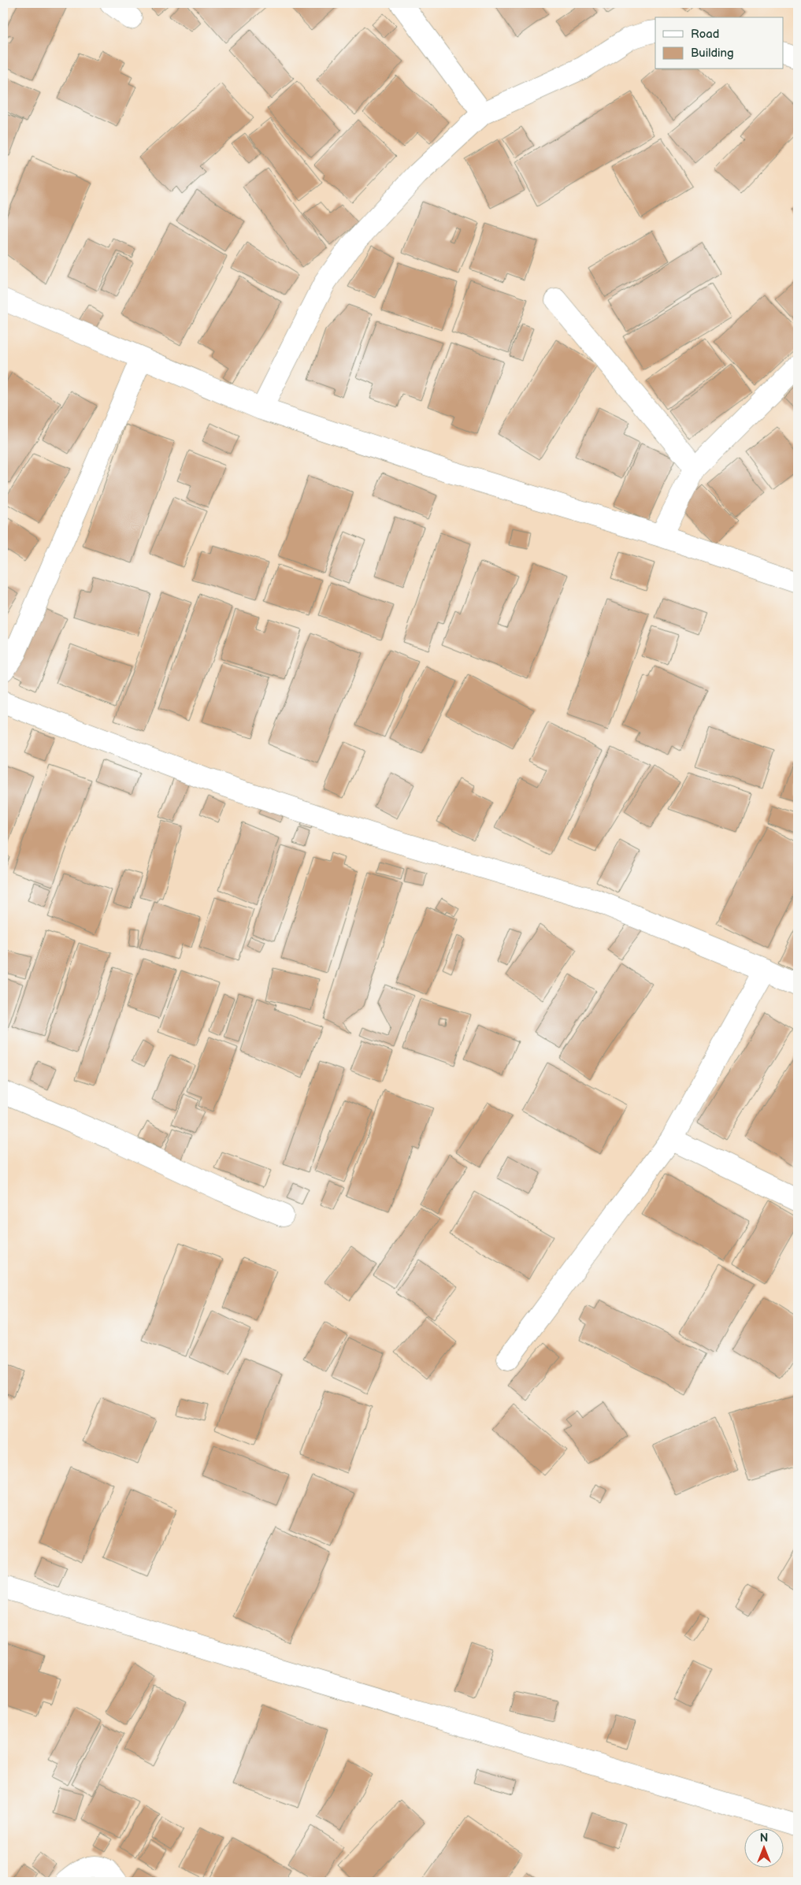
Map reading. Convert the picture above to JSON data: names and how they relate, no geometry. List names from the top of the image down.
{
  "legend": ["Road", "Building"],
  "north": "top"
}
